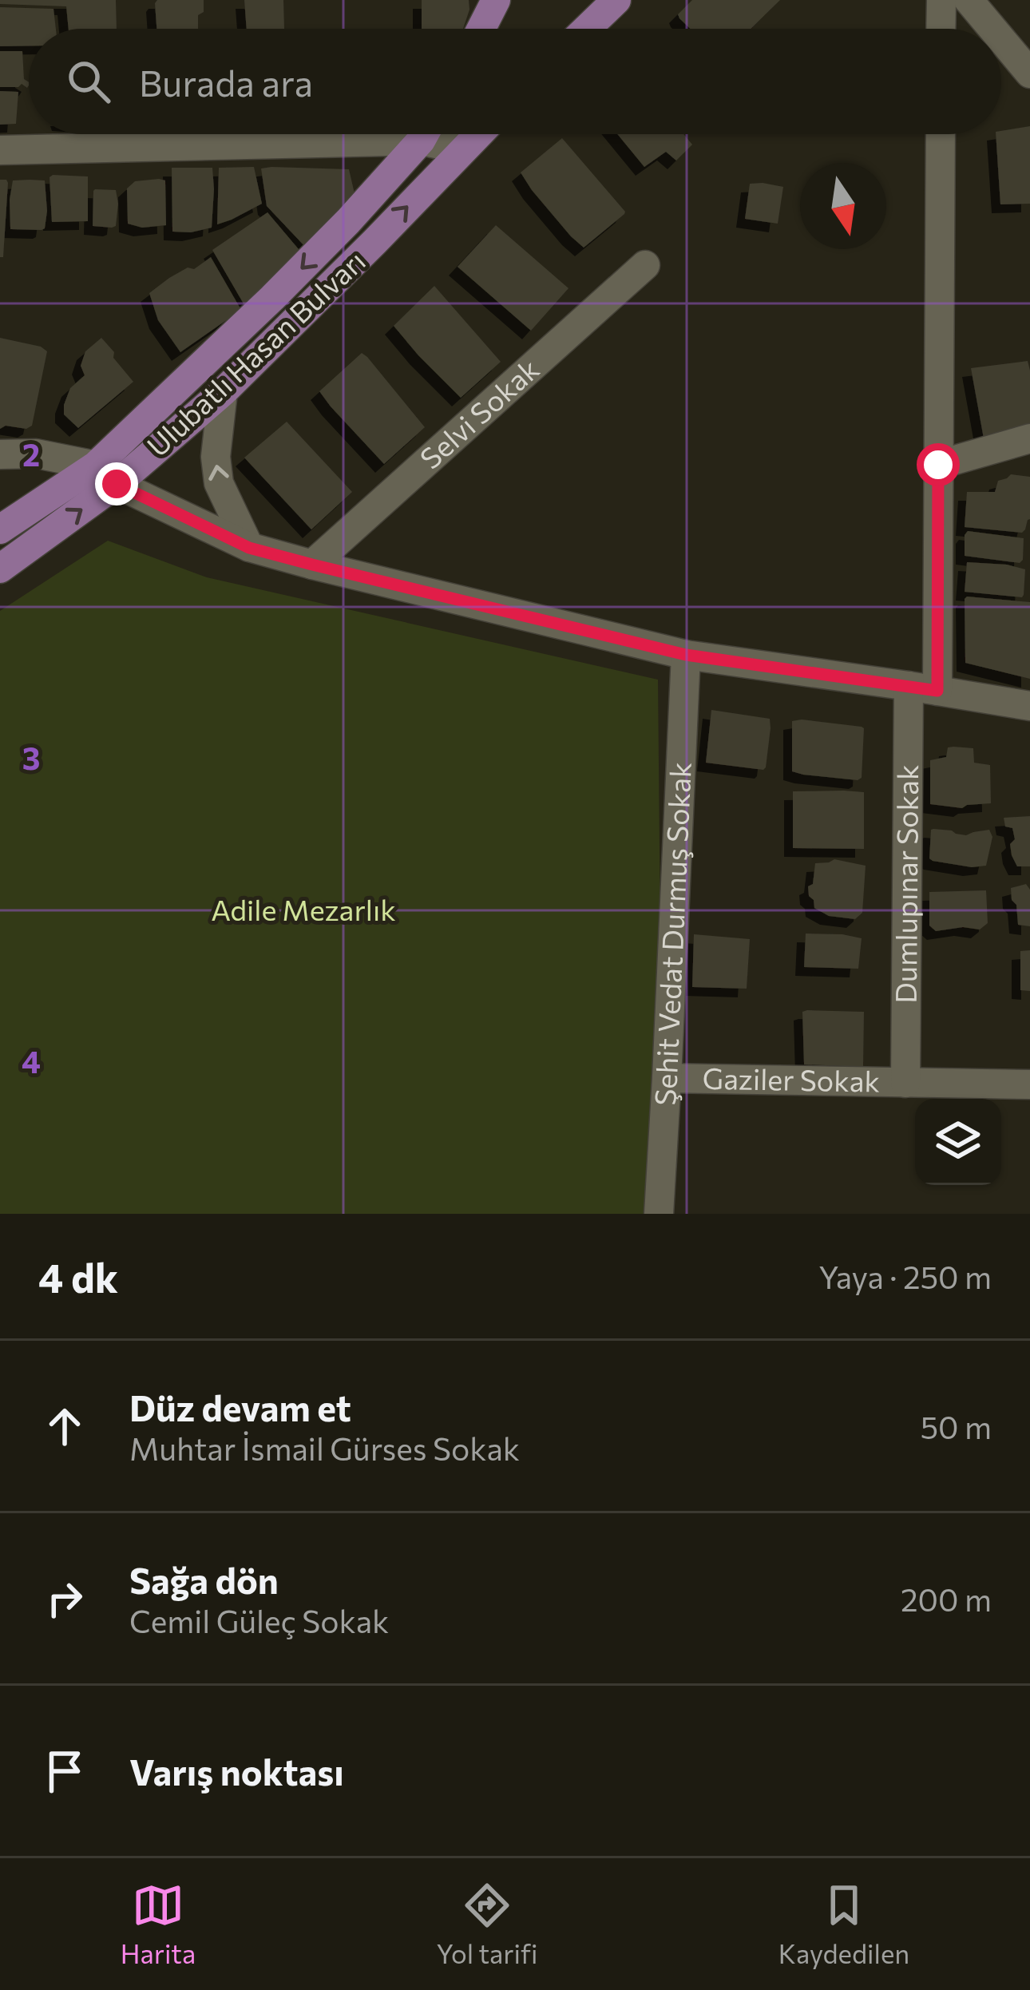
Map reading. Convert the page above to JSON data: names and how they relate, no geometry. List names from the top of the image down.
{
  "streets": {
    "main road": ["Ulubatlı Hasan Bulvarı"],
    "street": [
      "Selvi Sokak",
      "Dumlupınar Sokak",
      "Şehit Vedat Durmuş Sokak",
      "Gaziler Sokak"
    ]
  },
  "crossings": [
    ["Dumlupınar Sokak", "Gaziler Sokak"],
    ["Şehit Vedat Durmuş Sokak", "Gaziler Sokak"]
  ],
  "parks": ["Adile Mezarlık"],
  "north": "bottom",
  "page": {
    "search": "Burada ara",
    "heading": ["4 dk", "Yaya · 250 m"],
    "list": [
      ["Düz devam et", "Muhtar İsmail Gürses Sokak", "50 m"],
      ["Sağa dön", "Cemil Güleç Sokak", "200 m"],
      "Varış noktası"
    ],
    "nav": ["Harita", "Yol tarifi", "Kaydedilen"]
  },
  "grid": {
    "rows": ["2", "3", "4"]
  }
}
